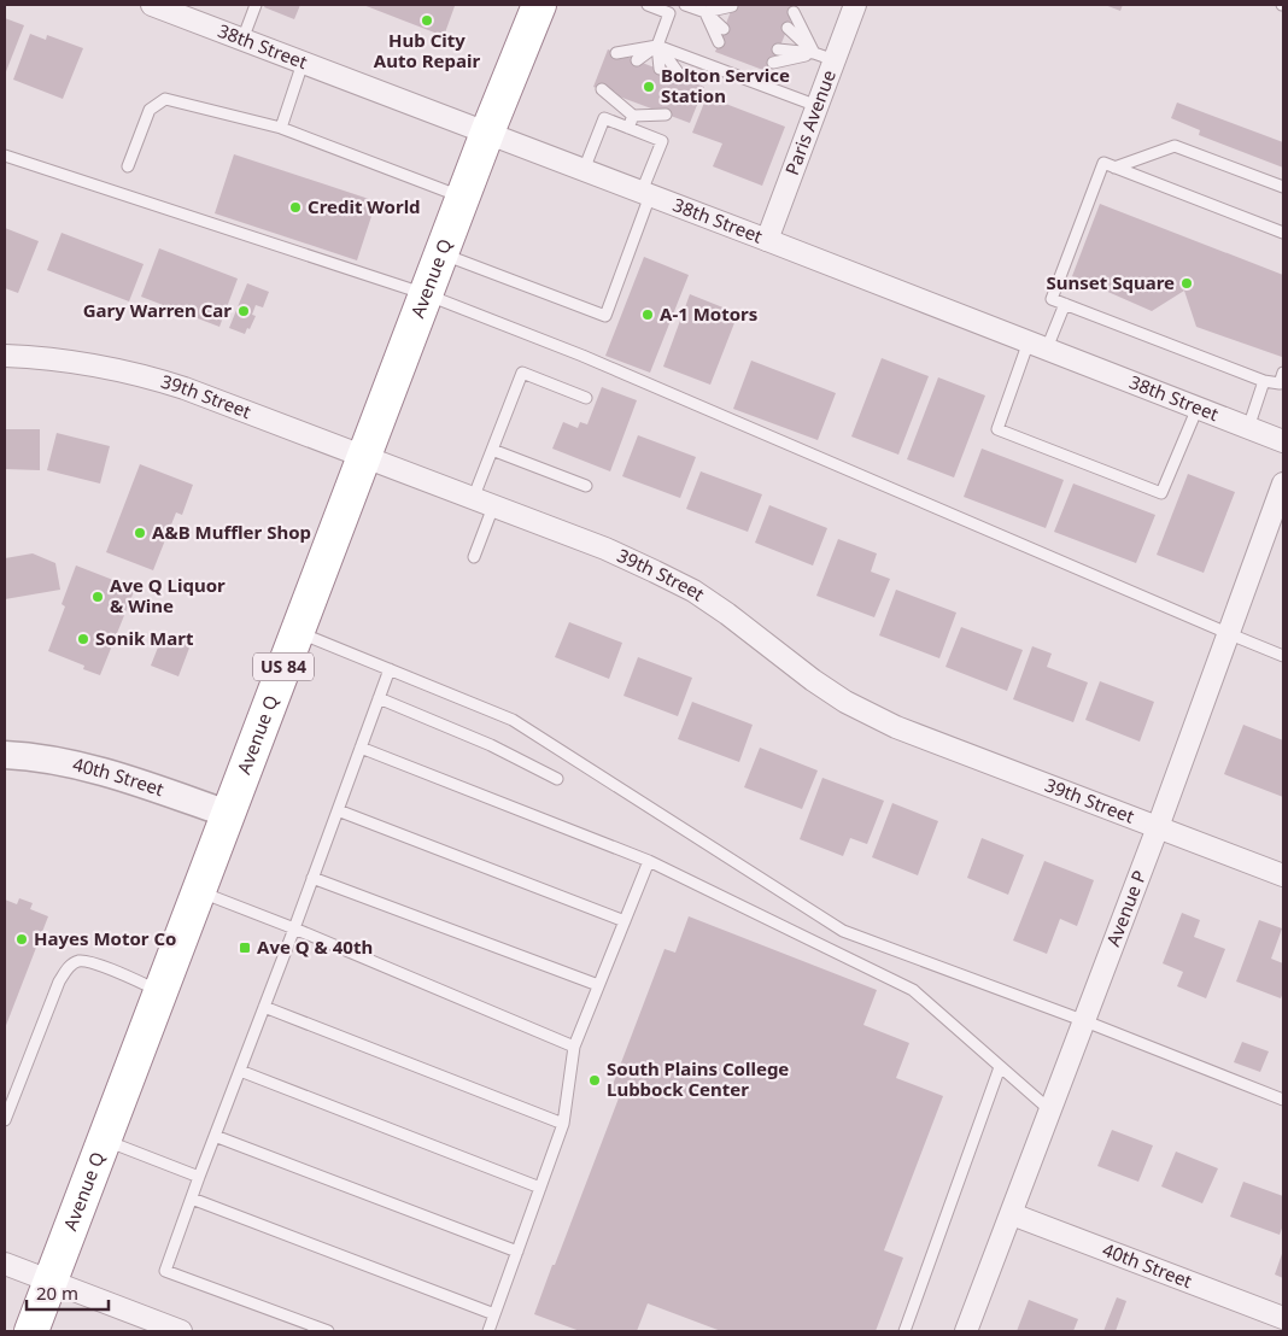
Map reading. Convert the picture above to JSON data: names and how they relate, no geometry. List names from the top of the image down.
{
  "streets": {
    "highway": ["Avenue Q", "US 84"],
    "street": [
      "38th Street",
      "Paris Avenue",
      "39th Street",
      "40th Street",
      "Avenue P"
    ]
  },
  "crossings": [
    ["38th Street", "Paris Avenue"],
    ["38th Street", "Avenue Q"],
    ["Avenue Q", "39th Street"],
    ["Avenue Q", "40th Street"],
    ["39th Street", "Avenue P"],
    ["40th Street", "Avenue P"]
  ],
  "places": {
    "other": [
      "Hub City Auto Repair",
      "Bolton Service Station",
      "Credit World",
      "Sunset Square",
      "Gary Warren Car",
      "A-1 Motors",
      "A&B Muffler Shop",
      "Ave Q Liquor & Wine",
      "Sonik Mart",
      "Hayes Motor Co",
      "South Plains College Lubbock Center"
    ],
    "transit": ["Ave Q & 40th"]
  },
  "scale_bar": "20 m"
}
